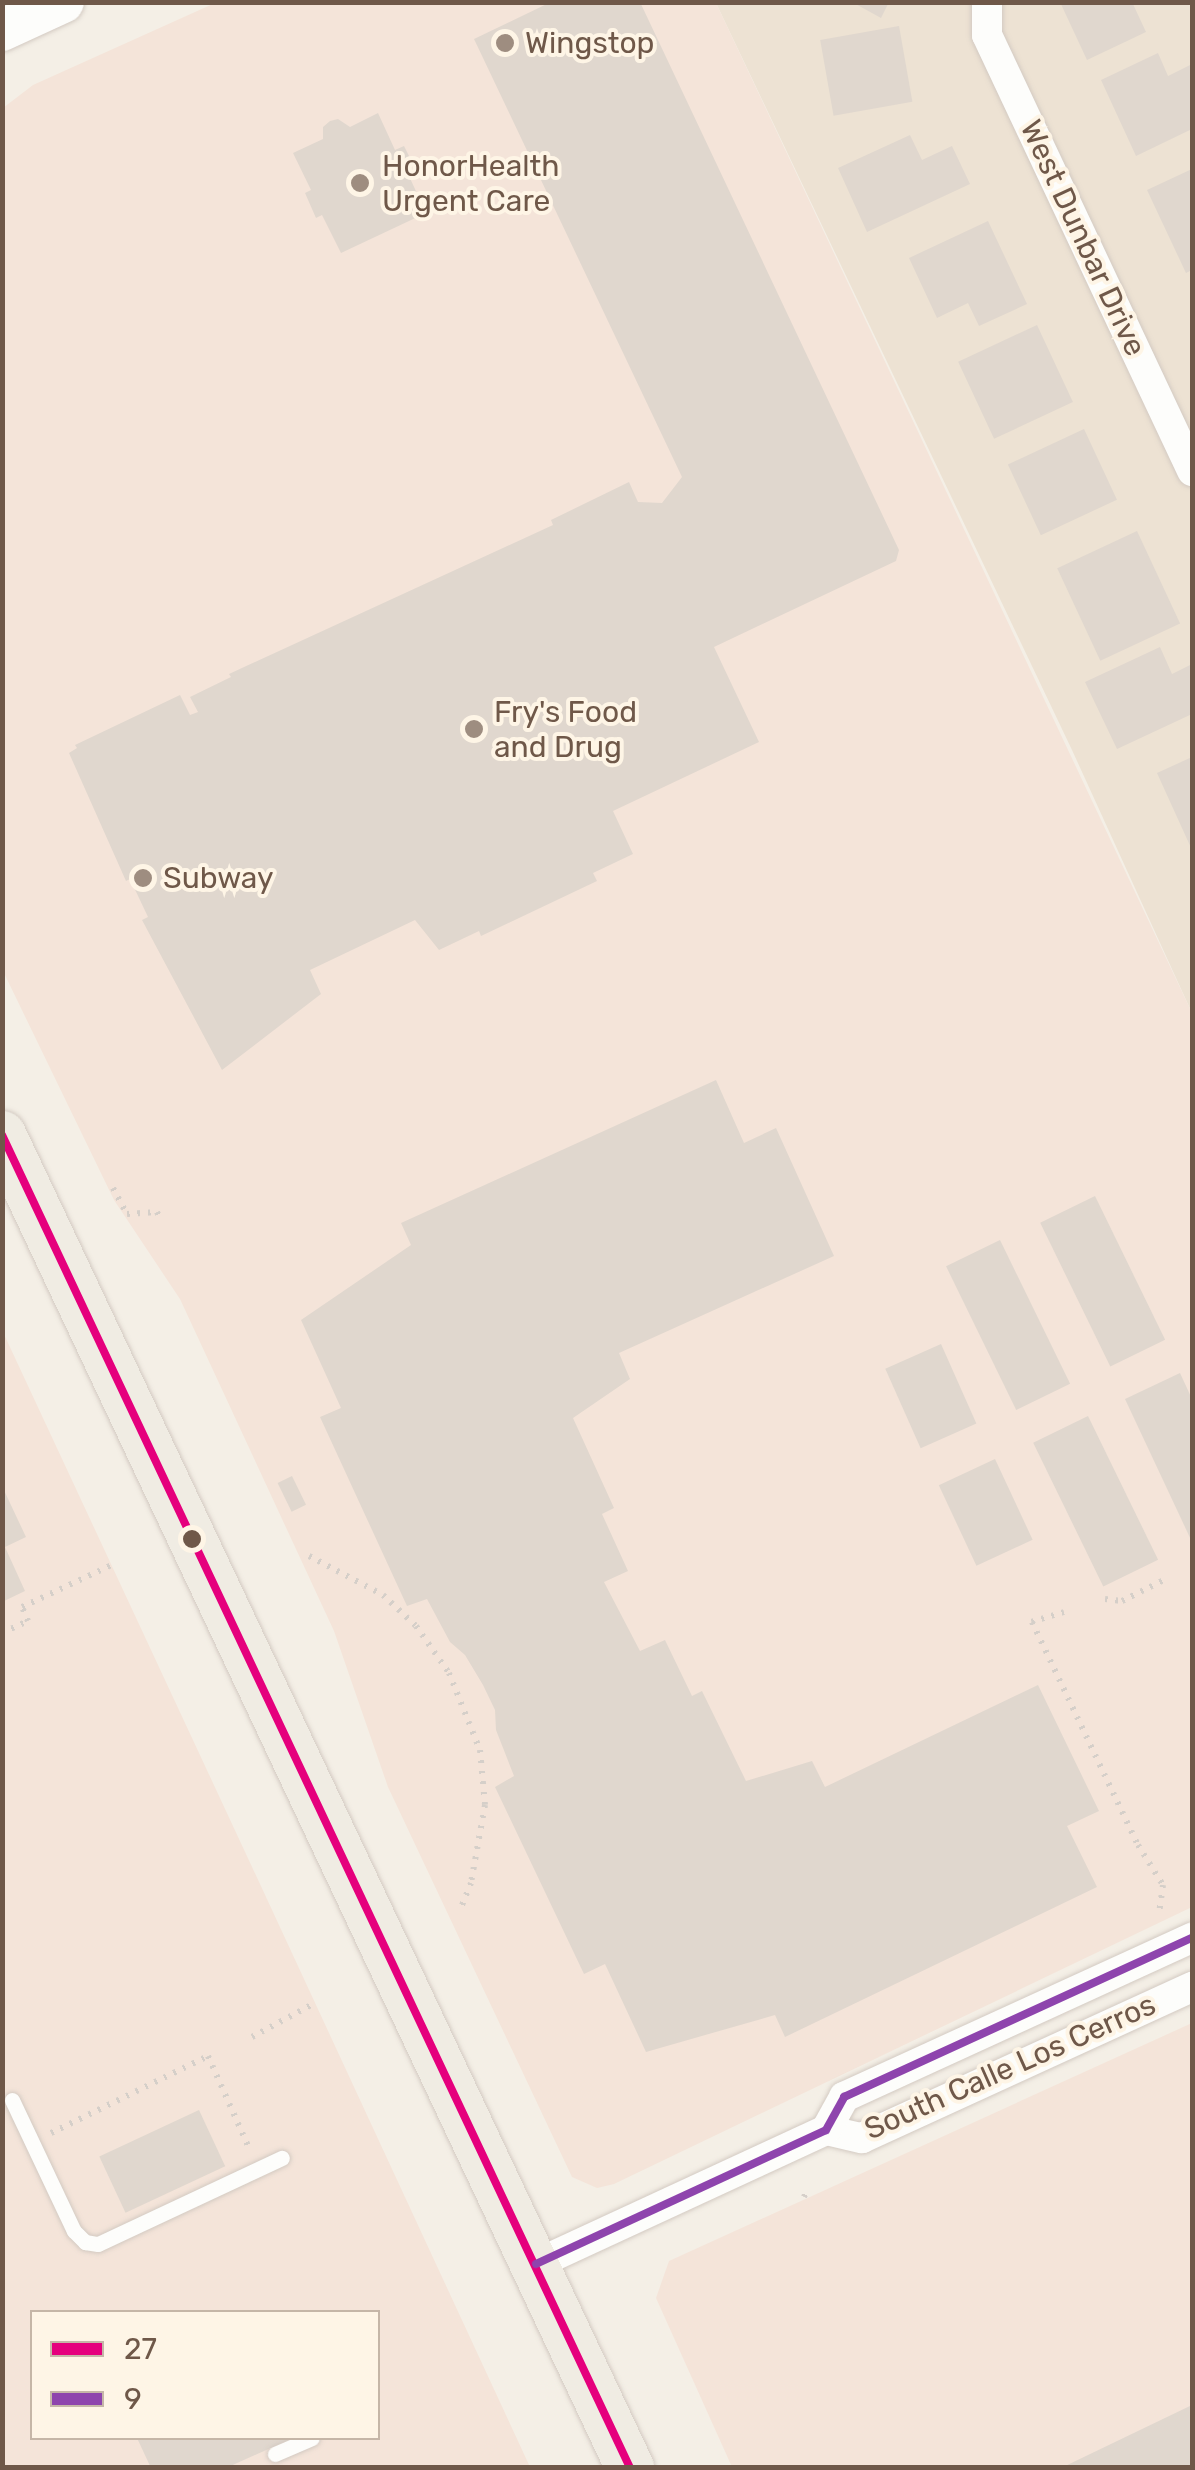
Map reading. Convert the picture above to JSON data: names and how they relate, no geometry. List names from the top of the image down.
{
  "streets": {
    "street": ["West Dunbar Drive", "South Calle Los Cerros"]
  },
  "places": [
    "Wingstop",
    "HonorHealth Urgent Care",
    "Fry's Food and Drug",
    "Subway"
  ],
  "lines": ["transit line 27", "transit line 9"],
  "legend": ["27", "9"]
}
